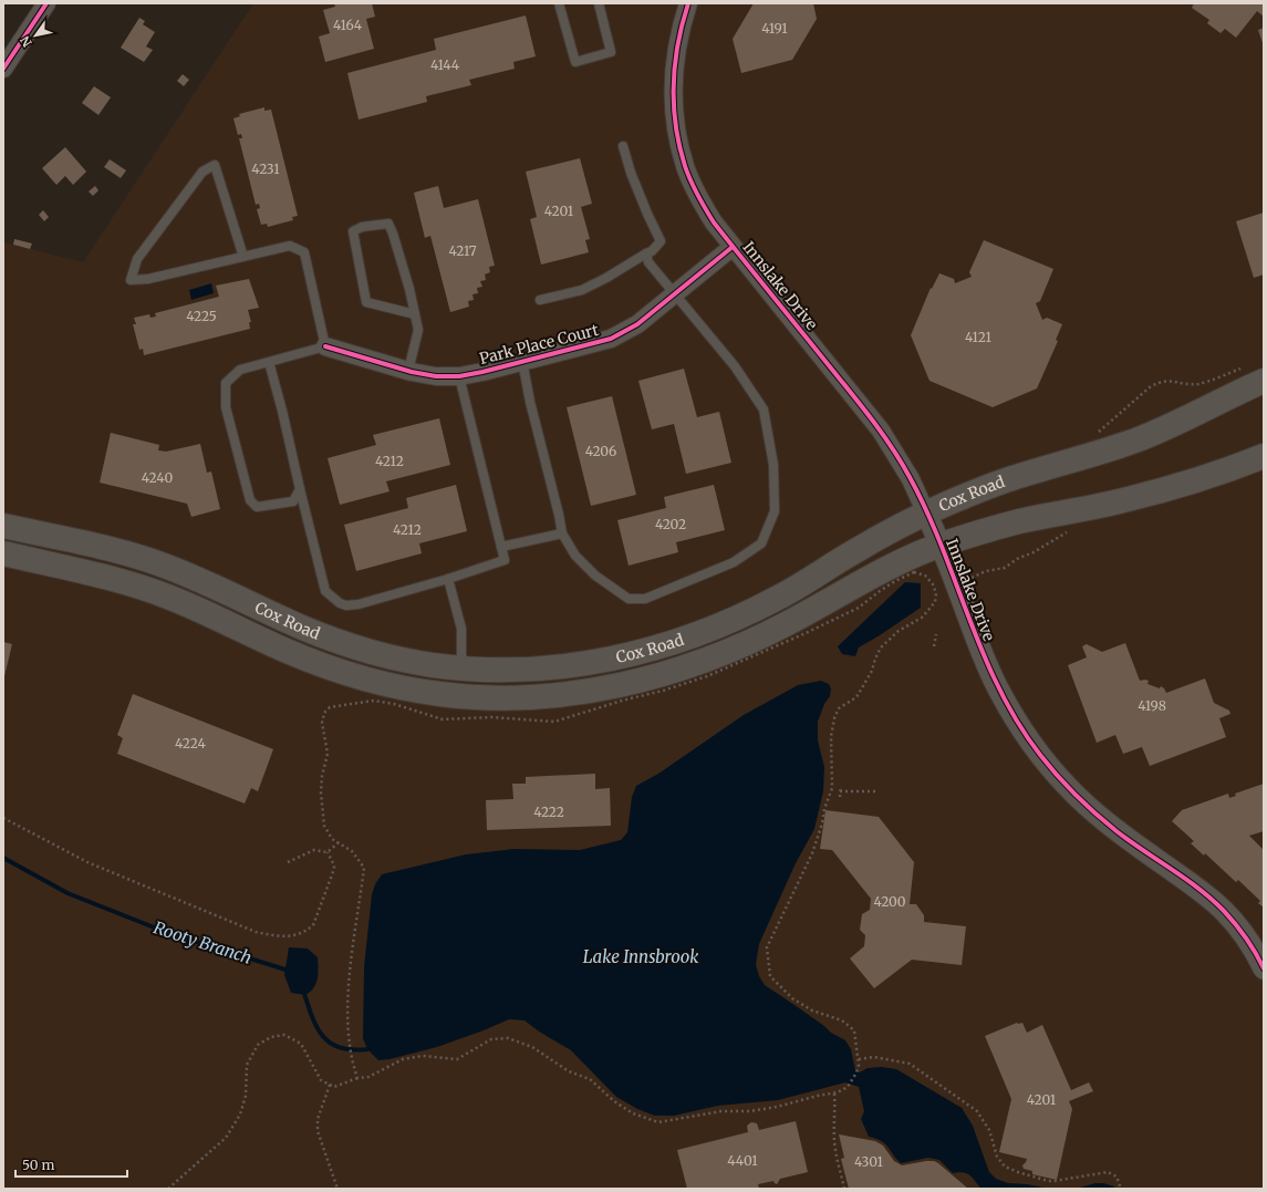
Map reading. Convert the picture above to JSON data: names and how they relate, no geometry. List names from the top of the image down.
{
  "streets": {
    "main road": ["Cox Road"],
    "street": ["Innslake Drive", "Park Place Court"]
  },
  "crossings": [
    ["Innslake Drive", "Park Place Court"],
    ["Innslake Drive", "Cox Road"]
  ],
  "water": ["Rooty Branch", "Lake Innsbrook"],
  "house_numbers": [
    "4164",
    "4191",
    "4144",
    "4231",
    "4201",
    "4217",
    "4225",
    "4121",
    "4206",
    "4212",
    "4240",
    "4202",
    "4212",
    "4198",
    "4224",
    "4222",
    "4200",
    "4201",
    "4401",
    "4301"
  ],
  "scale_bar": "50 m",
  "north": "bottom left"
}
